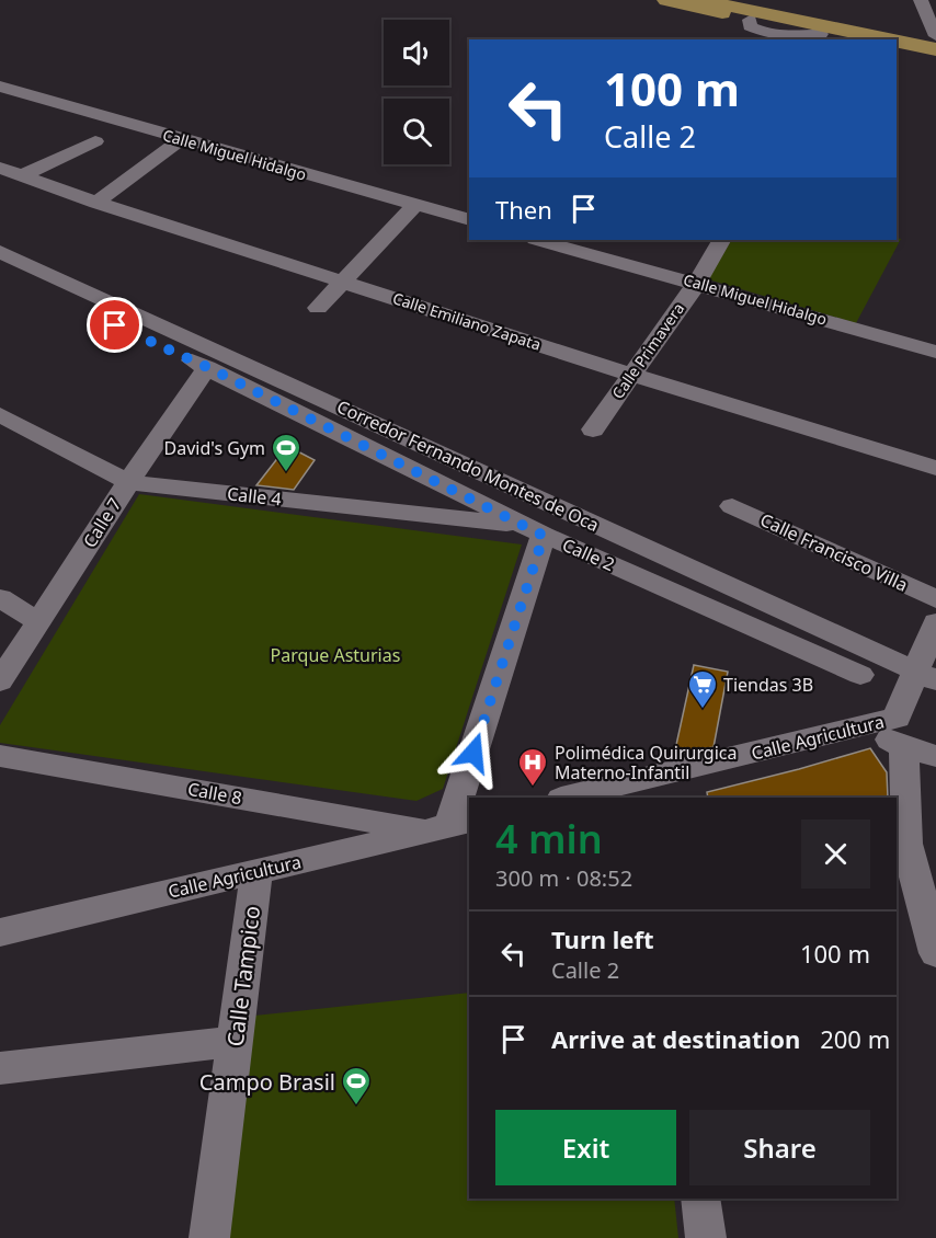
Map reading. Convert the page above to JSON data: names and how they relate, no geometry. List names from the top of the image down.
{
  "streets": {
    "street": [
      "Calle Miguel Hidalgo",
      "Calle Emiliano Zapata",
      "Calle Primavera",
      "Corredor Fernando Montes de Oca",
      "Calle 4",
      "Calle 7",
      "Calle Francisco Villa",
      "Calle 2",
      "Calle Agricultura",
      "Calle 8",
      "Calle Tampico"
    ]
  },
  "crossings": [
    ["Calle Miguel Hidalgo", "Calle Primavera"],
    ["Calle Emiliano Zapata", "Calle Primavera"],
    ["Calle 4", "Calle 7"],
    ["Calle 4", "Calle 2"],
    ["Calle 7", "Calle 2"],
    ["Calle Agricultura", "Calle 8"],
    ["Calle Agricultura", "Calle Tampico"]
  ],
  "parks": ["Parque Asturias"],
  "places": {
    "sports": ["David's Gym", "Campo Brasil"],
    "supermarket": ["Tiendas 3B"],
    "hospital": ["Polimédica Quirurgica Materno-Infantil"]
  },
  "page": {
    "turn": ["100 m", "Calle 2"],
    "then": "Then",
    "heading": ["4 min", "300 m · 08:52"],
    "list": [
      {
        "name": "Turn left",
        "note": "Calle 2",
        "value": "100 m"
      },
      {
        "name": "Arrive at destination",
        "value": "200 m"
      }
    ],
    "buttons": ["Exit", "Share"]
  }
}
